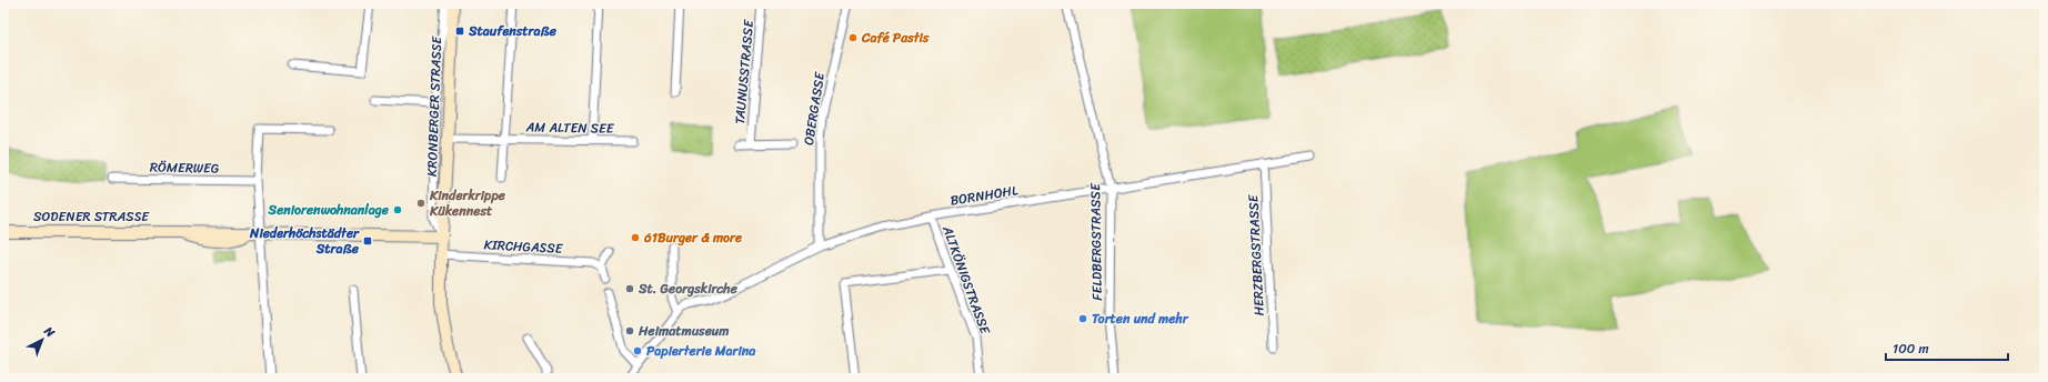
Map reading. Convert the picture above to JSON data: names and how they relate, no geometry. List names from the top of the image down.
{
  "streets": {
    "main road": ["KRONBERGER STRASSE", "SODENER STRASSE"],
    "street": [
      "TAUNUSSTRASSE",
      "OBERGASSE",
      "AM ALTEN SEE",
      "RÖMERWEG",
      "BORNHOHL",
      "FELDBERGSTRASSE",
      "KIRCHGASSE",
      "HERZBERGSTRASSE",
      "ALTKÖNIGSTRASSE"
    ]
  },
  "crossings": [
    ["KRONBERGER STRASSE", "AM ALTEN SEE"],
    ["KRONBERGER STRASSE", "SODENER STRASSE"],
    ["OBERGASSE", "BORNHOHL"],
    ["BORNHOHL", "FELDBERGSTRASSE"],
    ["BORNHOHL", "HERZBERGSTRASSE"],
    ["BORNHOHL", "ALTKÖNIGSTRASSE"]
  ],
  "places": {
    "transit": ["Staufenstraße", "Niederhöchstädter Straße"],
    "other": [
      "Café Pastis",
      "Kinderkrippe Kükennest",
      "Seniorenwohnanlage",
      "61Burger & more",
      "St. Georgskirche",
      "Torten und mehr",
      "Heimatmuseum",
      "Papierterie Marina"
    ]
  },
  "scale_bar": "100 m",
  "north": "top right"
}
